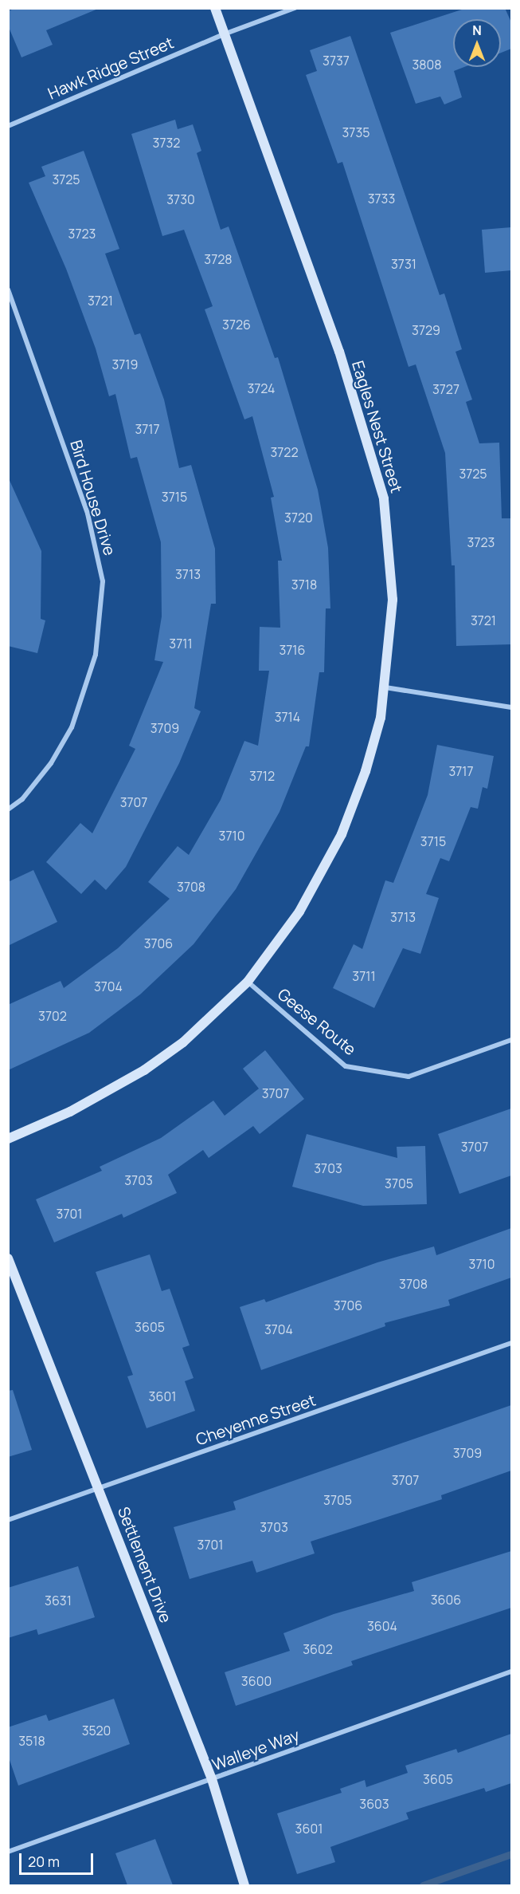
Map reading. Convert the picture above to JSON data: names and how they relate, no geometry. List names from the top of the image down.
{
  "streets": {
    "street": [
      "Hawk Ridge Street",
      "Eagles Nest Street",
      "Bird House Drive",
      "Geese Route",
      "Cheyenne Street",
      "Settlement Drive",
      "Walleye Way"
    ]
  },
  "crossings": [
    ["Hawk Ridge Street", "Eagles Nest Street"],
    ["Eagles Nest Street", "Geese Route"],
    ["Cheyenne Street", "Settlement Drive"],
    ["Settlement Drive", "Walleye Way"]
  ],
  "house_numbers": [
    "3737",
    "3808",
    "3735",
    "3732",
    "3725",
    "3733",
    "3730",
    "3723",
    "3728",
    "3731",
    "3721",
    "3726",
    "3729",
    "3719",
    "3724",
    "3727",
    "3717",
    "3722",
    "3725",
    "3715",
    "3720",
    "3723",
    "3713",
    "3718",
    "3721",
    "3711",
    "3716",
    "3714",
    "3709",
    "3717",
    "3712",
    "3707",
    "3710",
    "3715",
    "3708",
    "3713",
    "3706",
    "3711",
    "3704",
    "3702",
    "3707",
    "3707",
    "3703",
    "3703",
    "3705",
    "3701",
    "3710",
    "3708",
    "3706",
    "3605",
    "3704",
    "3601",
    "3709",
    "3707",
    "3705",
    "3703",
    "3701",
    "3606",
    "3631",
    "3604",
    "3602",
    "3600",
    "3520",
    "3518",
    "3605",
    "3603",
    "3601"
  ],
  "scale_bar": "20 m",
  "north": "top"
}
